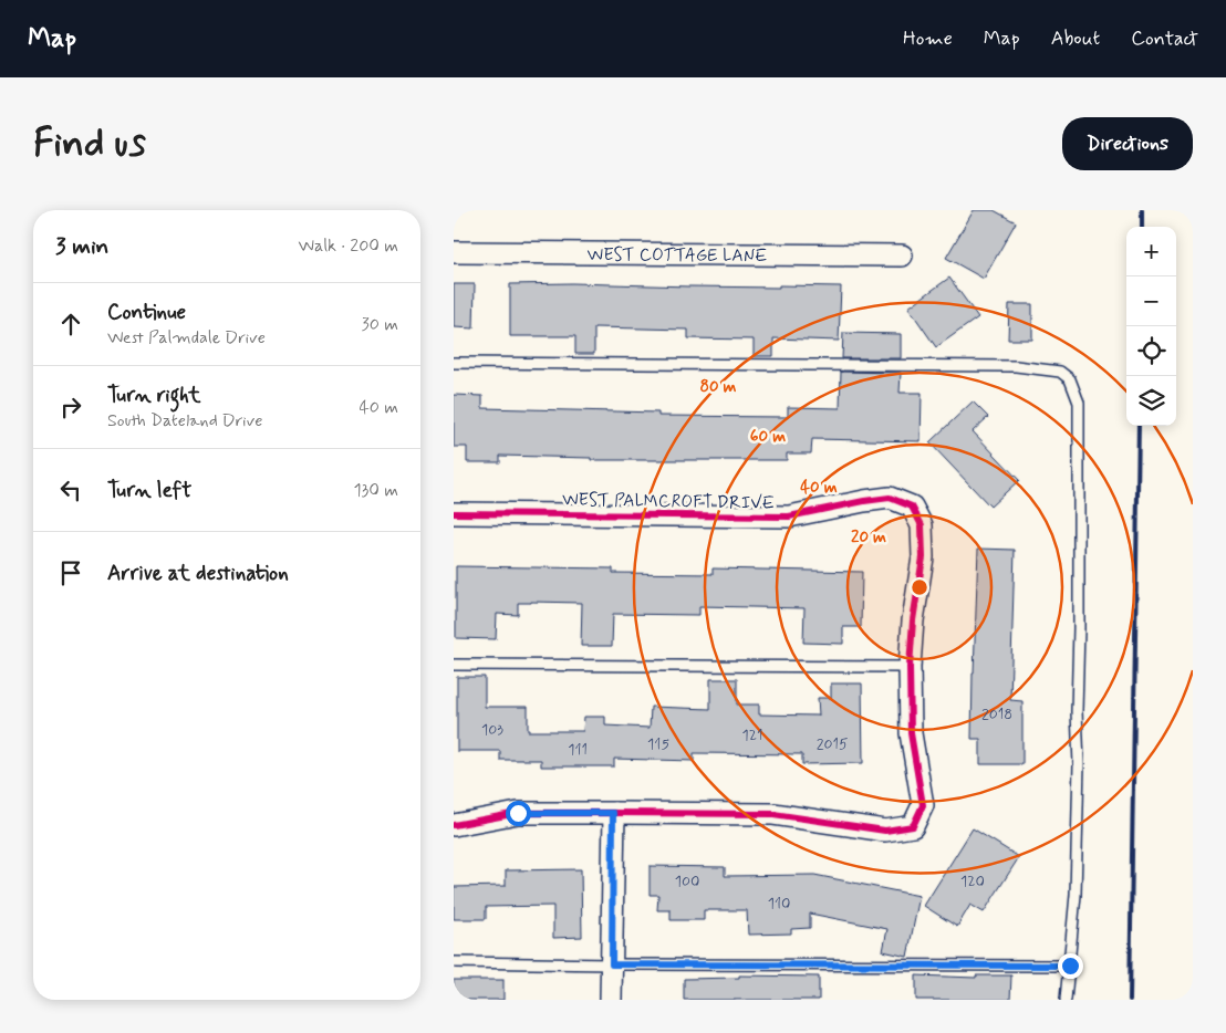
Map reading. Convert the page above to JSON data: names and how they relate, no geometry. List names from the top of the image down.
{
  "streets": {
    "street": ["WEST COTTAGE LANE", "WEST PALMCROFT DRIVE"]
  },
  "house_numbers": [
    "2018",
    "103",
    "121",
    "115",
    "2015",
    "111",
    "100",
    "120",
    "110"
  ],
  "page": {
    "header": "Map",
    "nav": [
      "Home",
      "Map",
      "About",
      "Contact"
    ],
    "buttons": "Directions",
    "title": "Find us",
    "heading": ["3 min", "Walk · 200 m"],
    "map_buttons": ["+", "−"],
    "list": [
      ["Continue", "West Palmdale Drive", "30 m"],
      ["Turn right", "South Dateland Drive", "40 m"],
      ["Turn left", "130 m"],
      "Arrive at destination"
    ]
  },
  "rings": [
    "80 m",
    "60 m",
    "40 m",
    "20 m"
  ]
}
